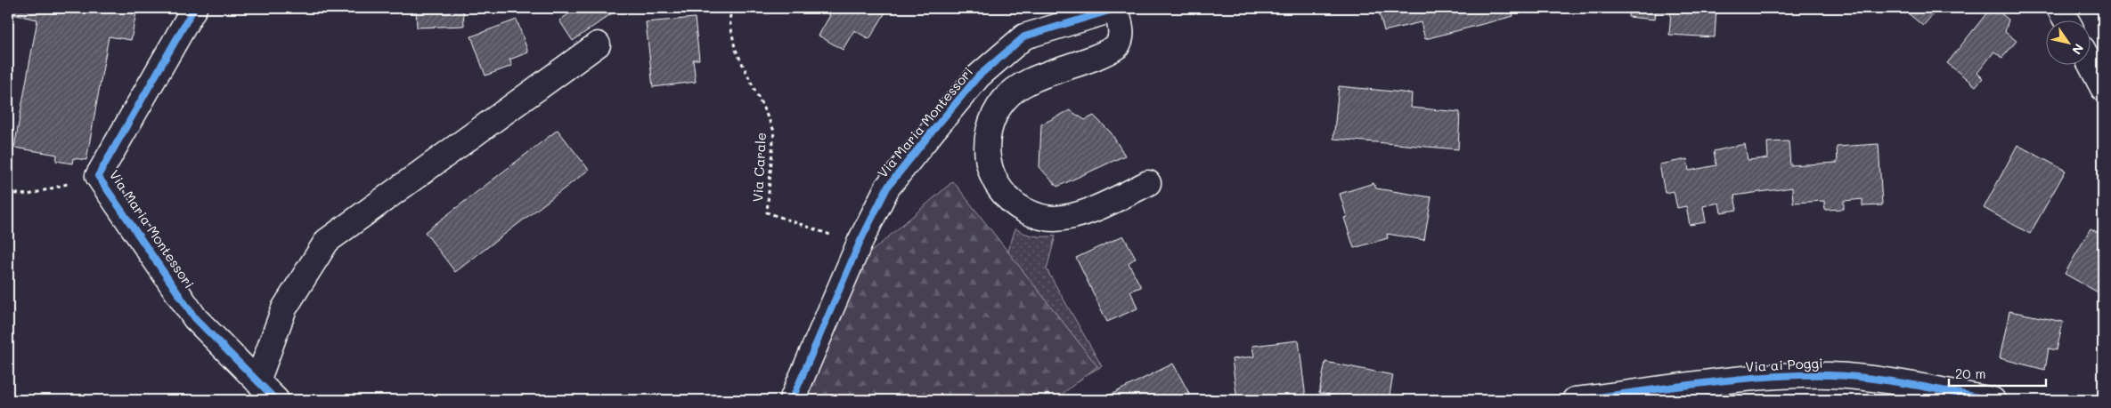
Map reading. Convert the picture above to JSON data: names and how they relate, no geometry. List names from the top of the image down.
{
  "streets": {
    "street": ["Via Maria Montessori", "Via ai Poggi"],
    "path": ["Via Carale"]
  },
  "crossings": [
    ["Via Maria Montessori", "Via Carale"]
  ],
  "scale_bar": "20 m",
  "north": "bottom right"
}
